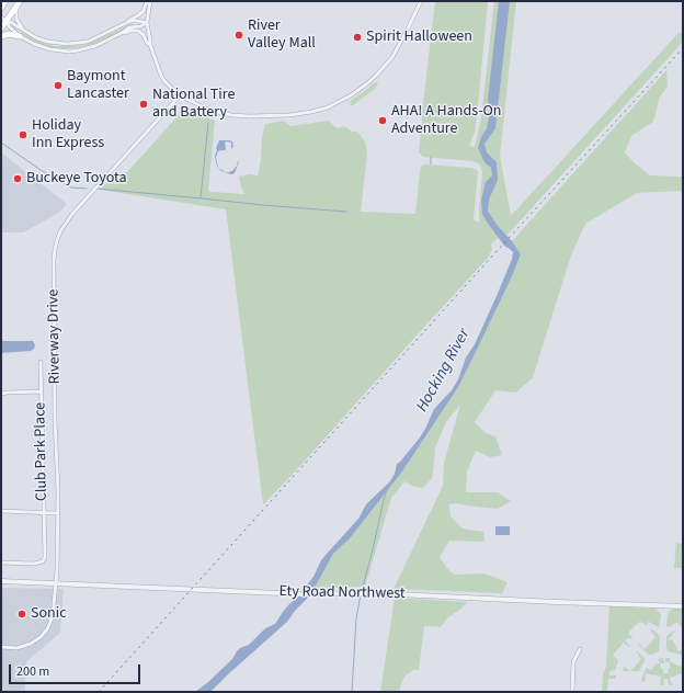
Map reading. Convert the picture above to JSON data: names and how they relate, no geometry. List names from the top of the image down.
{
  "streets": {
    "street": ["Riverway Drive", "Club Park Place", "Ety Road Northwest"]
  },
  "crossings": [
    ["Riverway Drive", "Club Park Place"],
    ["Riverway Drive", "Ety Road Northwest"]
  ],
  "water": ["Hocking River"],
  "places": [
    "River Valley Mall",
    "Spirit Halloween",
    "Baymont Lancaster",
    "National Tire and Battery",
    "AHA! A Hands-On Adventure",
    "Holiday Inn Express",
    "Buckeye Toyota",
    "Sonic"
  ],
  "scale_bar": "200 m"
}
